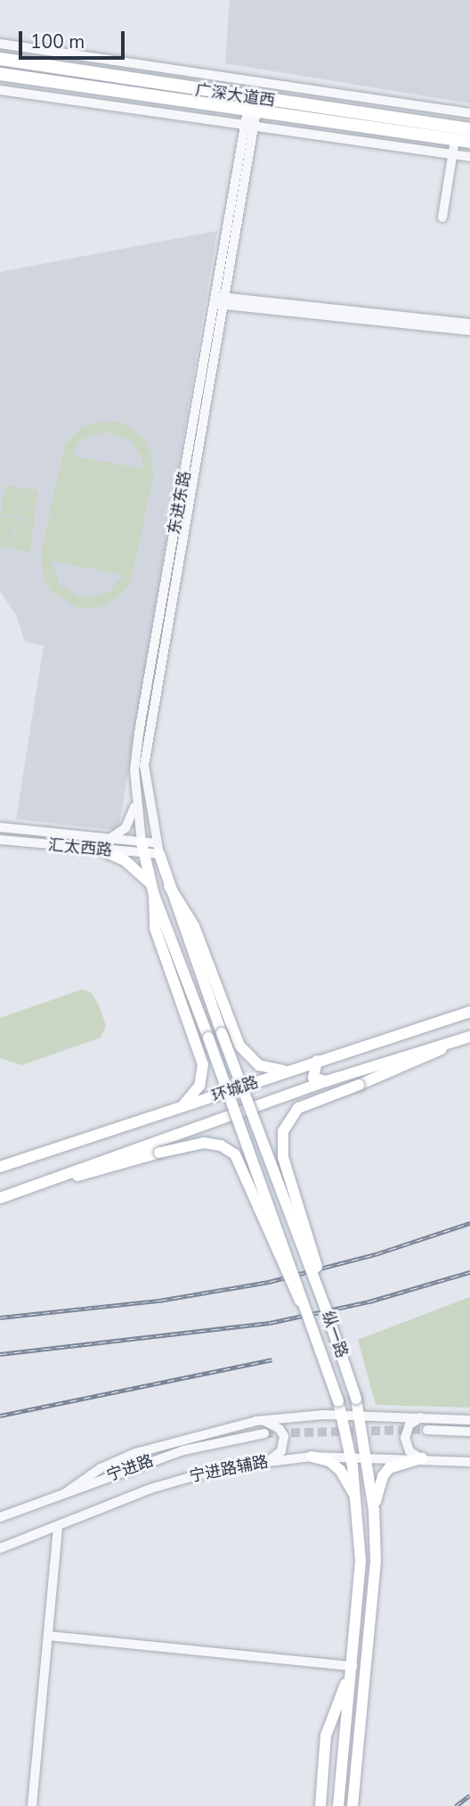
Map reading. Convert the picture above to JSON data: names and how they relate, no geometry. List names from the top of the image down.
{
  "streets": {
    "highway": ["广深大道西"],
    "main road": ["东进东路", "环城路", "纵一路"],
    "street": ["汇太西路", "宁进路", "宁进路辅路"]
  },
  "crossings": [
    ["广深大道西", "东进东路"],
    ["东进东路", "汇太西路"],
    ["东进东路", "纵一路"],
    ["纵一路", "宁进路辅路"]
  ],
  "scale_bar": "100 m"
}
